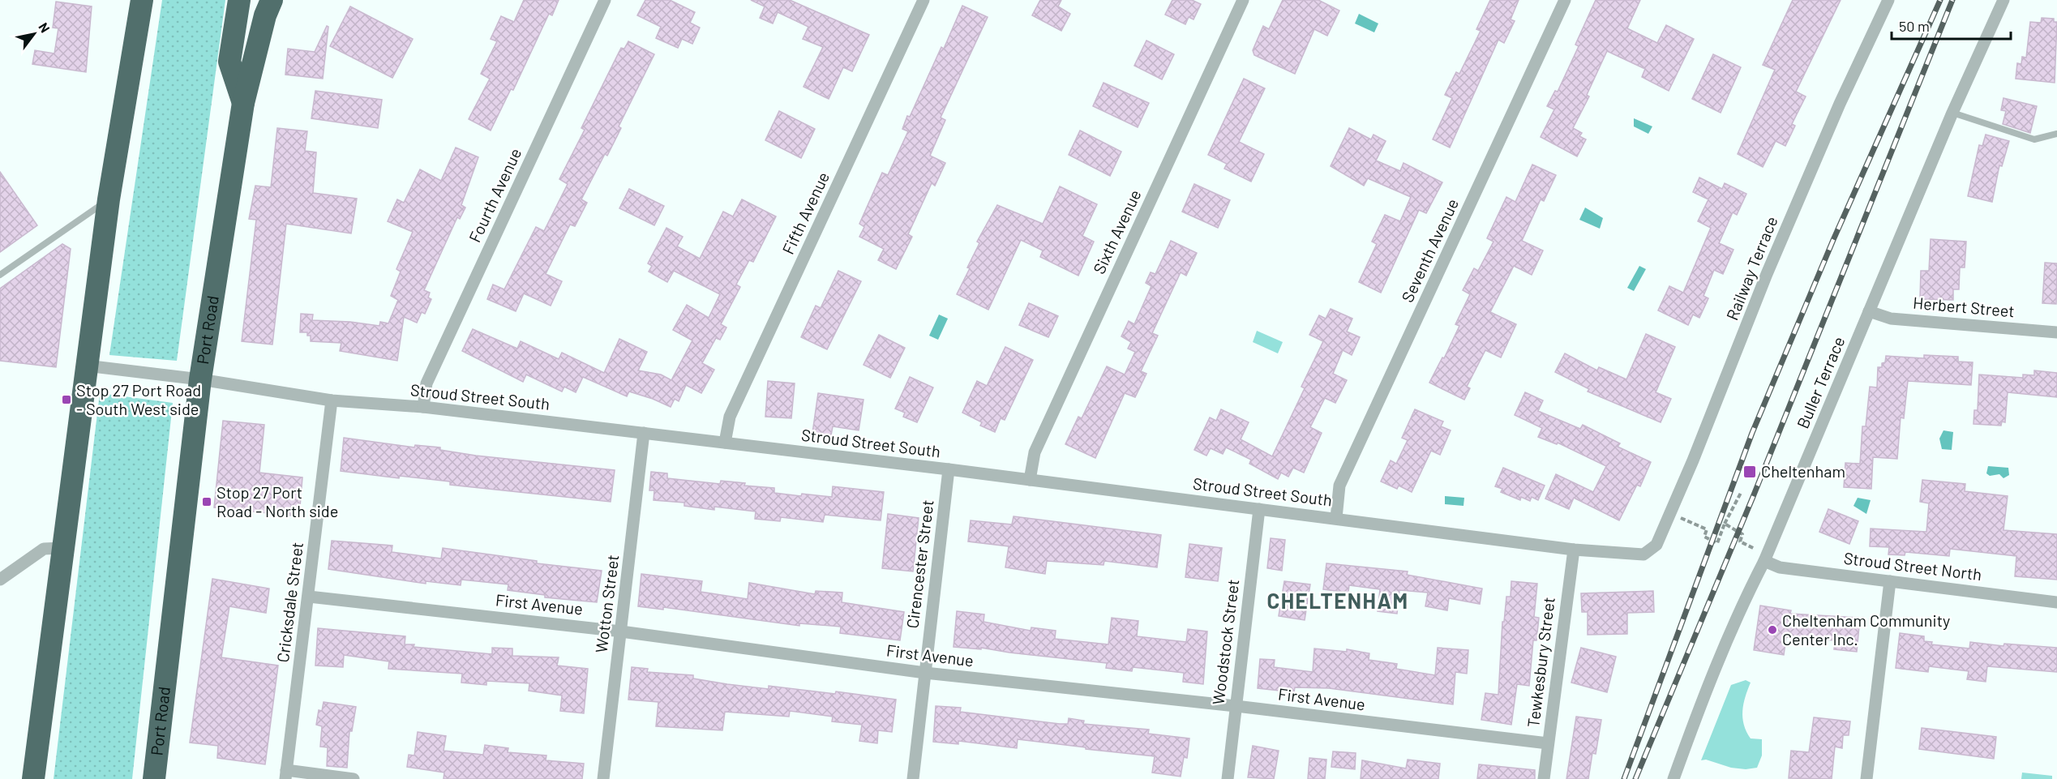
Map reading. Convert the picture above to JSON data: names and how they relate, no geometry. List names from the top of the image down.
{
  "streets": {
    "highway": ["Port Road"],
    "street": [
      "Fourth Avenue",
      "Fifth Avenue",
      "Sixth Avenue",
      "Seventh Avenue",
      "Railway Terrace",
      "Herbert Street",
      "Buller Terrace",
      "Stroud Street South",
      "Cirencester Street",
      "Stroud Street North",
      "Cricksdale Street",
      "Wotton Street",
      "First Avenue",
      "Woodstock Street",
      "Tewkesbury Street"
    ]
  },
  "crossings": [
    ["Fourth Avenue", "Stroud Street South"],
    ["Fifth Avenue", "Stroud Street South"],
    ["Sixth Avenue", "Stroud Street South"],
    ["Seventh Avenue", "Stroud Street South"],
    ["Railway Terrace", "Stroud Street South"],
    ["Herbert Street", "Buller Terrace"],
    ["Port Road", "Stroud Street South"],
    ["Buller Terrace", "Stroud Street North"],
    ["Stroud Street South", "Cirencester Street"],
    ["Stroud Street South", "Cricksdale Street"],
    ["Stroud Street South", "Wotton Street"],
    ["Stroud Street South", "Woodstock Street"],
    ["Stroud Street South", "Tewkesbury Street"],
    ["Cirencester Street", "First Avenue"],
    ["Cricksdale Street", "First Avenue"],
    ["Wotton Street", "First Avenue"],
    ["First Avenue", "Woodstock Street"],
    ["First Avenue", "Tewkesbury Street"]
  ],
  "districts": ["CHELTENHAM"],
  "places": {
    "transit": ["Stop 27 Port Road - South West side", "Cheltenham", "Stop 27 Port Road - North side"],
    "other": ["Cheltenham Community Center Inc."]
  },
  "scale_bar": "50 m",
  "north": "top right"
}
